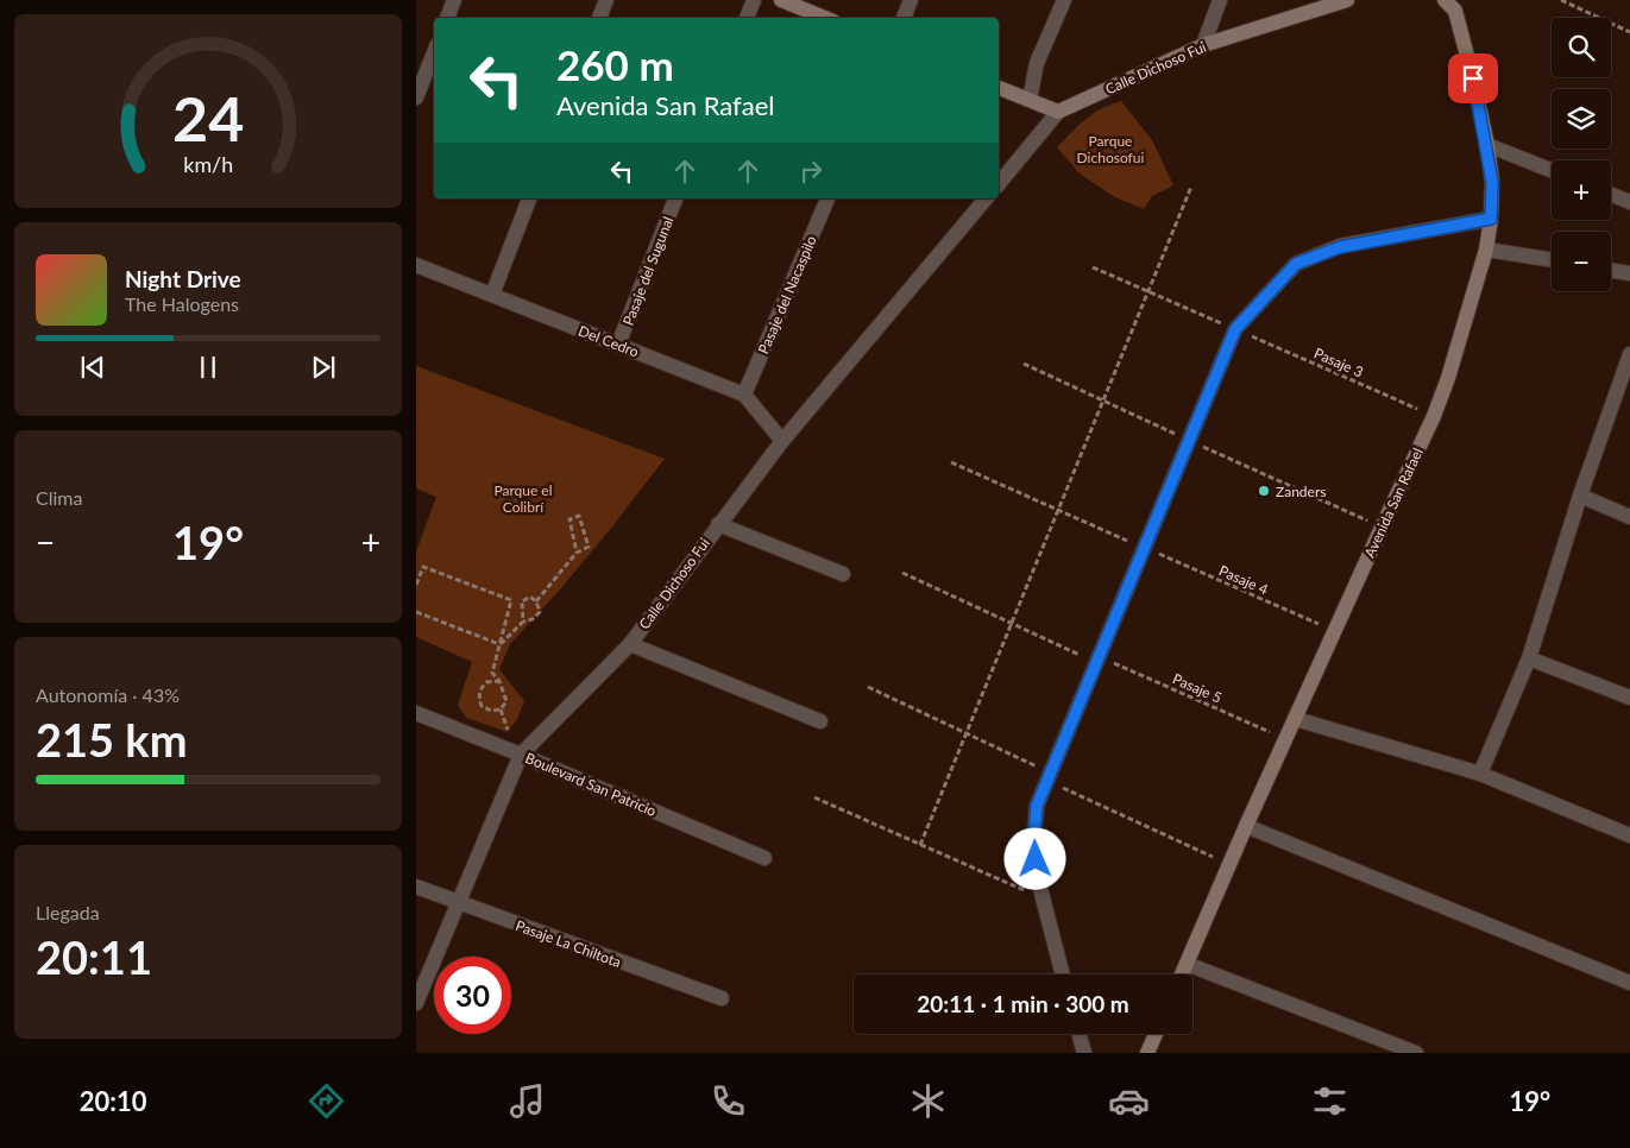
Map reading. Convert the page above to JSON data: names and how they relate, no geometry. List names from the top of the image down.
{
  "streets": {
    "street": [
      "Calle Dichoso Fui",
      "Pasaje del Sugunal",
      "Pasaje del Nacaspilo",
      "Del Cedro",
      "Avenida San Rafael",
      "Boulevard San Patricio",
      "Pasaje La Chiltota"
    ],
    "path": ["Pasaje 3", "Pasaje 4", "Pasaje 5"]
  },
  "crossings": [
    ["Calle Dichoso Fui", "Del Cedro"],
    ["Calle Dichoso Fui", "Boulevard San Patricio"],
    ["Calle Dichoso Fui", "Pasaje La Chiltota"],
    ["Pasaje del Sugunal", "Del Cedro"],
    ["Pasaje del Nacaspilo", "Del Cedro"],
    ["Pasaje 3", "Avenida San Rafael"],
    ["Avenida San Rafael", "Pasaje 4"],
    ["Avenida San Rafael", "Pasaje 5"]
  ],
  "parks": ["Parque Dichosofui", "Parque el Colibrí"],
  "places": ["Zanders"],
  "page": {
    "map_buttons": ["+", "−"],
    "turn": ["260 m", "Avenida San Rafael"],
    "song": ["Night Drive", "The Halogens"],
    "tile": [
      "Clima",
      ["Autonomía · 43%", "215 km"],
      ["Llegada", "20:11"]
    ],
    "heat": ["−", "19°", "+"],
    "limit": "30",
    "trip": "20:11 · 1 min · 300 m",
    "tabs": ["20:10", "19°"],
    "gauge": ["24", "km/h"]
  }
}
